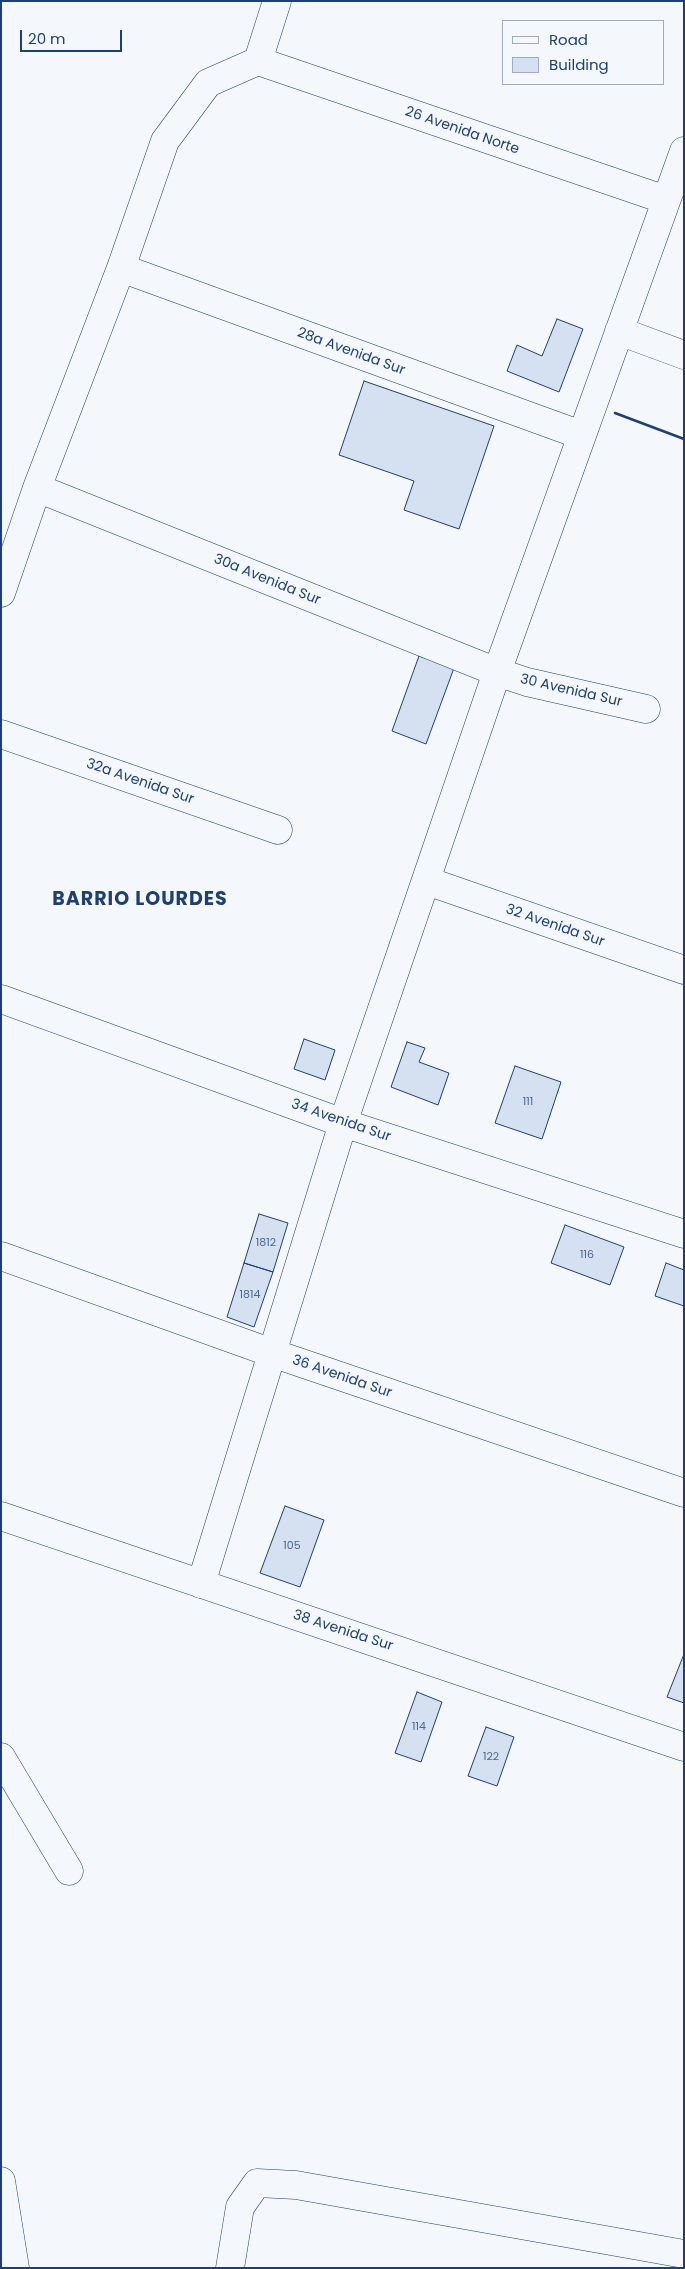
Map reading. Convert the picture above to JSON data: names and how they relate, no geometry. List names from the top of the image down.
{
  "streets": {
    "street": [
      "26 Avenida Norte",
      "28a Avenida Sur",
      "30a Avenida Sur",
      "30 Avenida Sur",
      "32a Avenida Sur",
      "32 Avenida Sur",
      "34 Avenida Sur",
      "36 Avenida Sur",
      "38 Avenida Sur"
    ]
  },
  "crossings": [
    ["30a Avenida Sur", "30 Avenida Sur"]
  ],
  "districts": ["BARRIO LOURDES"],
  "house_numbers": [
    "111",
    "1812",
    "116",
    "1814",
    "105",
    "114",
    "122"
  ],
  "legend": ["Road", "Building"],
  "scale_bar": "20 m"
}
